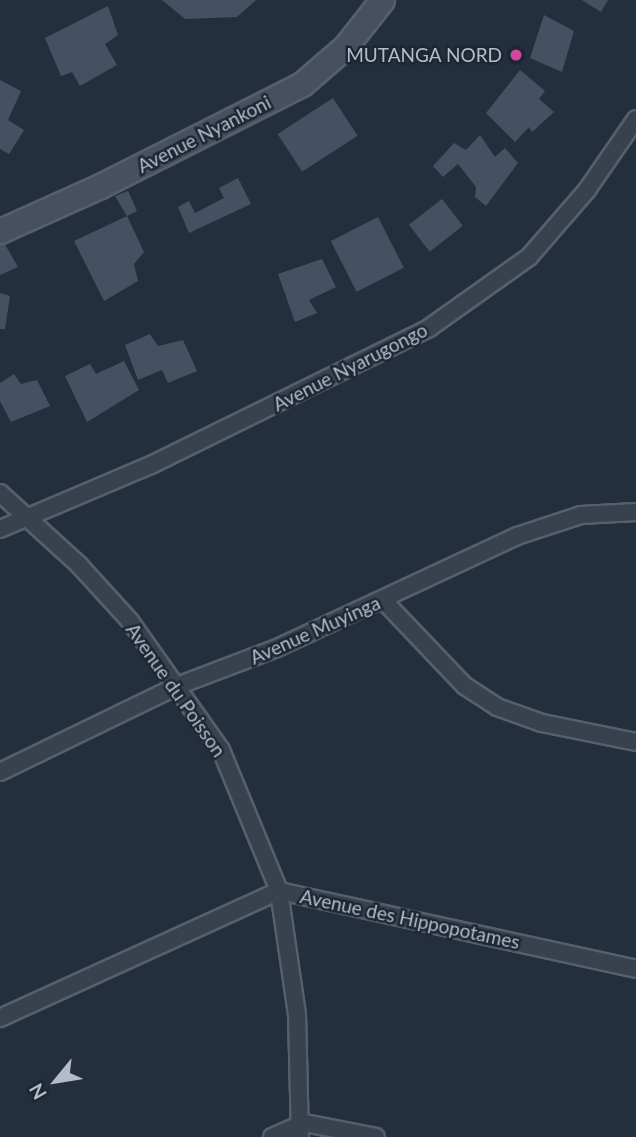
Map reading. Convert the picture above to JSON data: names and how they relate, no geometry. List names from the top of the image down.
{
  "streets": {
    "street": [
      "Avenue Nyankoni",
      "Avenue Nyarugongo",
      "Avenue Muyinga",
      "Avenue du Poisson",
      "Avenue des Hippopotames"
    ]
  },
  "crossings": [
    ["Avenue Nyarugongo", "Avenue du Poisson"],
    ["Avenue Muyinga", "Avenue du Poisson"],
    ["Avenue du Poisson", "Avenue des Hippopotames"]
  ],
  "places": ["MUTANGA NORD"],
  "north": "bottom left"
}
